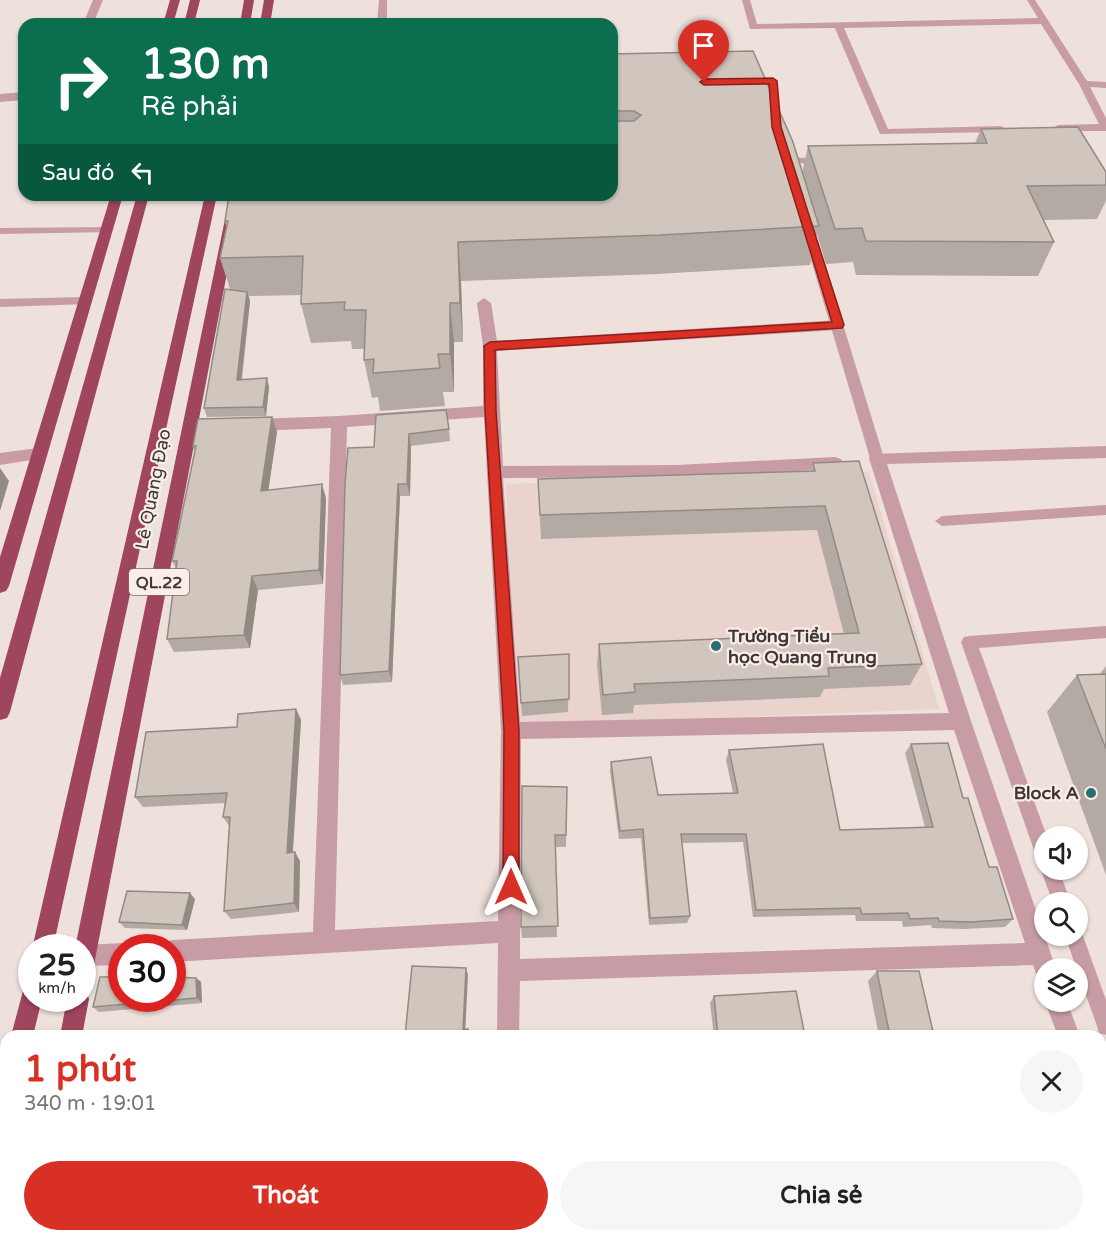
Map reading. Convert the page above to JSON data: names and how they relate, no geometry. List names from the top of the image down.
{
  "streets": {
    "highway": ["Lê Quang Đạo", "QL.22"]
  },
  "places": ["Trường Tiểu học Quang Trung", "Block A"],
  "page": {
    "turn": ["130 m", "Rẽ phải"],
    "then": "Sau đó",
    "speed": "25 km/h",
    "limit": "30",
    "heading": ["1 phút", "340 m · 19:01"],
    "buttons": ["Thoát", "Chia sẻ"]
  }
}
